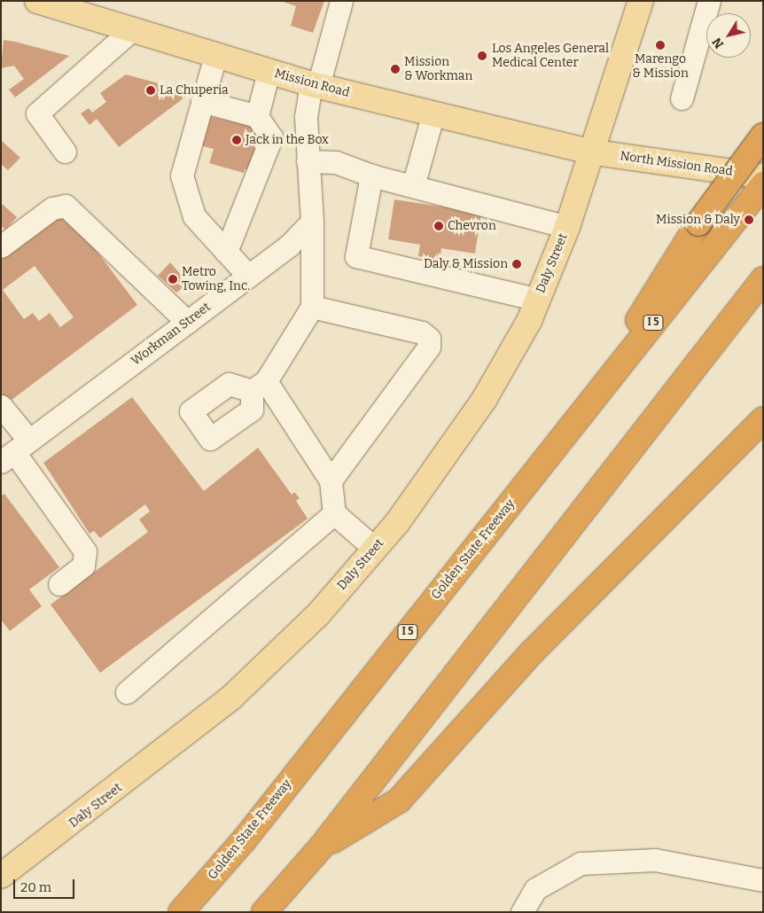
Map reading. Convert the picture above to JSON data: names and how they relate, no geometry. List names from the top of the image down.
{
  "streets": {
    "highway": ["I 5", "Golden State Freeway"],
    "main road": ["Mission Road", "North Mission Road", "Daly Street"],
    "street": ["Workman Street"]
  },
  "crossings": [
    ["Mission Road", "North Mission Road"],
    ["Mission Road", "Daly Street"],
    ["North Mission Road", "Daly Street"]
  ],
  "places": [
    "Marengo & Mission",
    "Los Angeles General Medical Center",
    "Mission & Workman",
    "La Chuperia",
    "Jack in the Box",
    "Mission & Daly",
    "Chevron",
    "Daly & Mission",
    "Metro Towing, Inc."
  ],
  "scale_bar": "20 m",
  "north": "bottom left"
}
